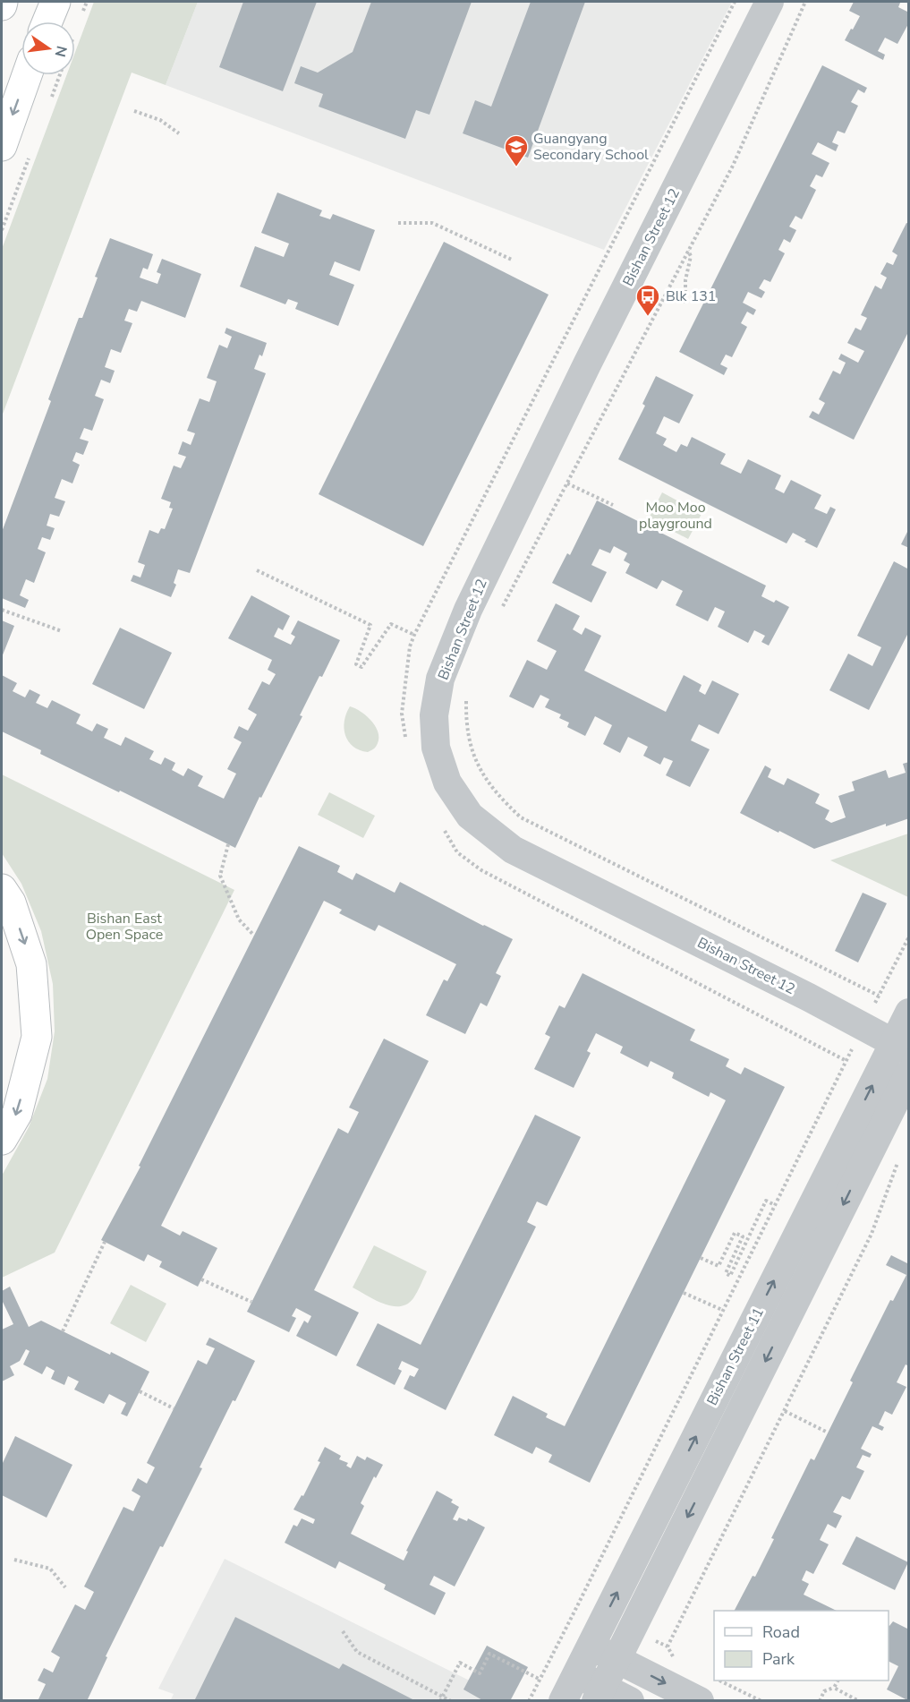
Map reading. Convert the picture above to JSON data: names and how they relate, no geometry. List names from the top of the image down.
{
  "streets": {
    "street": ["Bishan Street 12", "Bishan Street 11"]
  },
  "crossings": [
    ["Bishan Street 12", "Bishan Street 11"]
  ],
  "parks": ["Moo Moo playground", "Bishan East Open Space"],
  "places": {
    "school or university": ["Guangyang Secondary School"],
    "bus stop": ["Blk 131"]
  },
  "legend": ["Road", "Park"],
  "north": "right"
}
